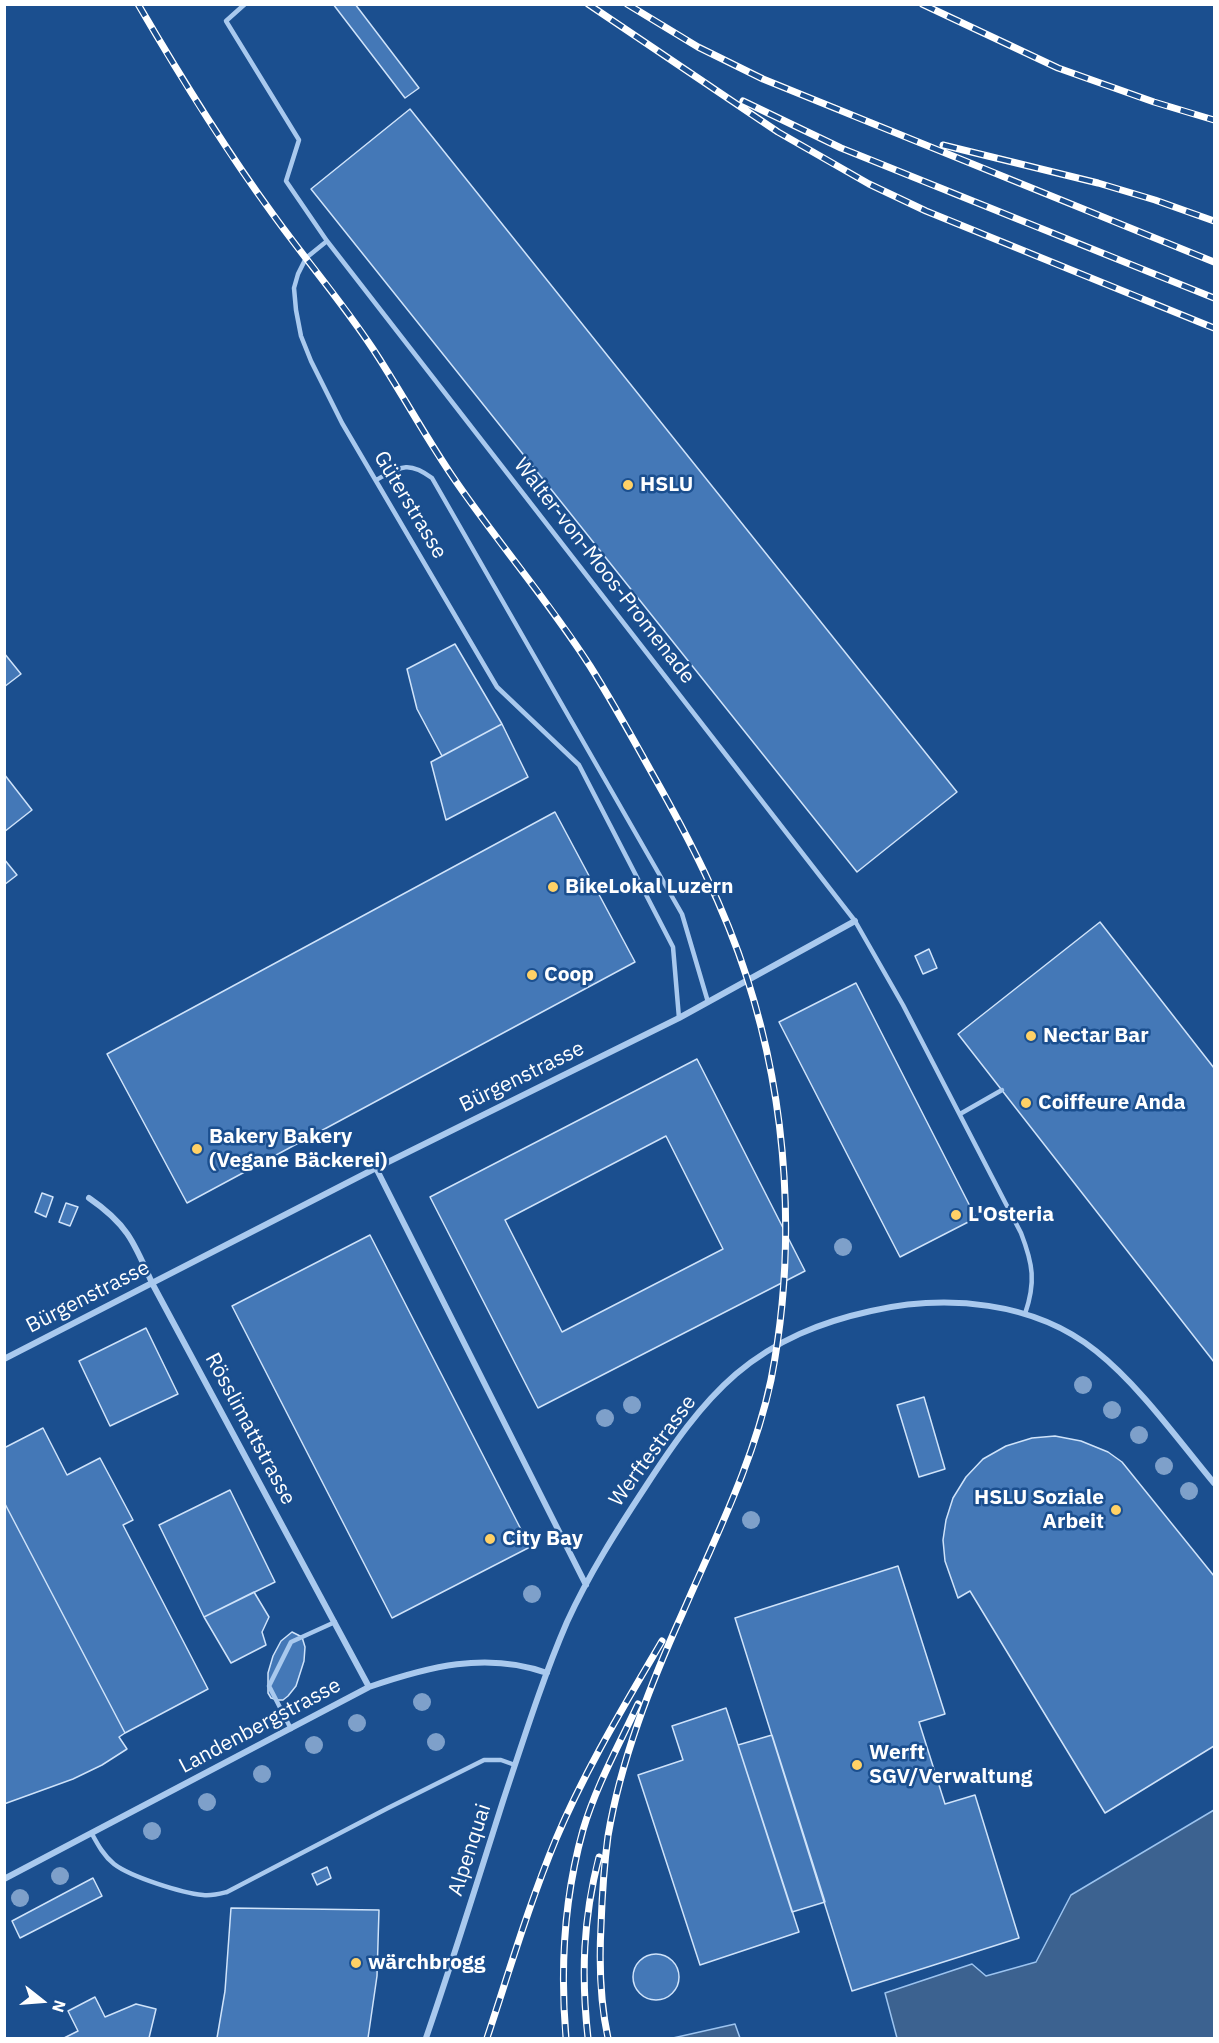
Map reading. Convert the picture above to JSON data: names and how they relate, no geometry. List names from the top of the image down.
{
  "streets": {
    "street": [
      "Bürgenstrasse",
      "Rösslimattstrasse",
      "Werftestrasse",
      "Landenbergstrasse",
      "Alpenquai"
    ],
    "lane": ["Güterstrasse", "Walter-von-Moos-Promenade"]
  },
  "crossings": [
    ["Güterstrasse", "Walter-von-Moos-Promenade"],
    ["Güterstrasse", "Bürgenstrasse"],
    ["Walter-von-Moos-Promenade", "Bürgenstrasse"],
    ["Bürgenstrasse", "Rösslimattstrasse"],
    ["Rösslimattstrasse", "Landenbergstrasse"],
    ["Werftestrasse", "Landenbergstrasse"],
    ["Werftestrasse", "Alpenquai"],
    ["Landenbergstrasse", "Alpenquai"]
  ],
  "places": [
    "HSLU",
    "BikeLokal Luzern",
    "Coop",
    "Nectar Bar",
    "Coiffeure Anda",
    "Bakery Bakery (Vegane Bäckerei)",
    "L'Osteria",
    "HSLU Soziale Arbeit",
    "City Bay",
    "Werft SGV/Verwaltung",
    "wärchbrogg"
  ],
  "north": "right"
}
